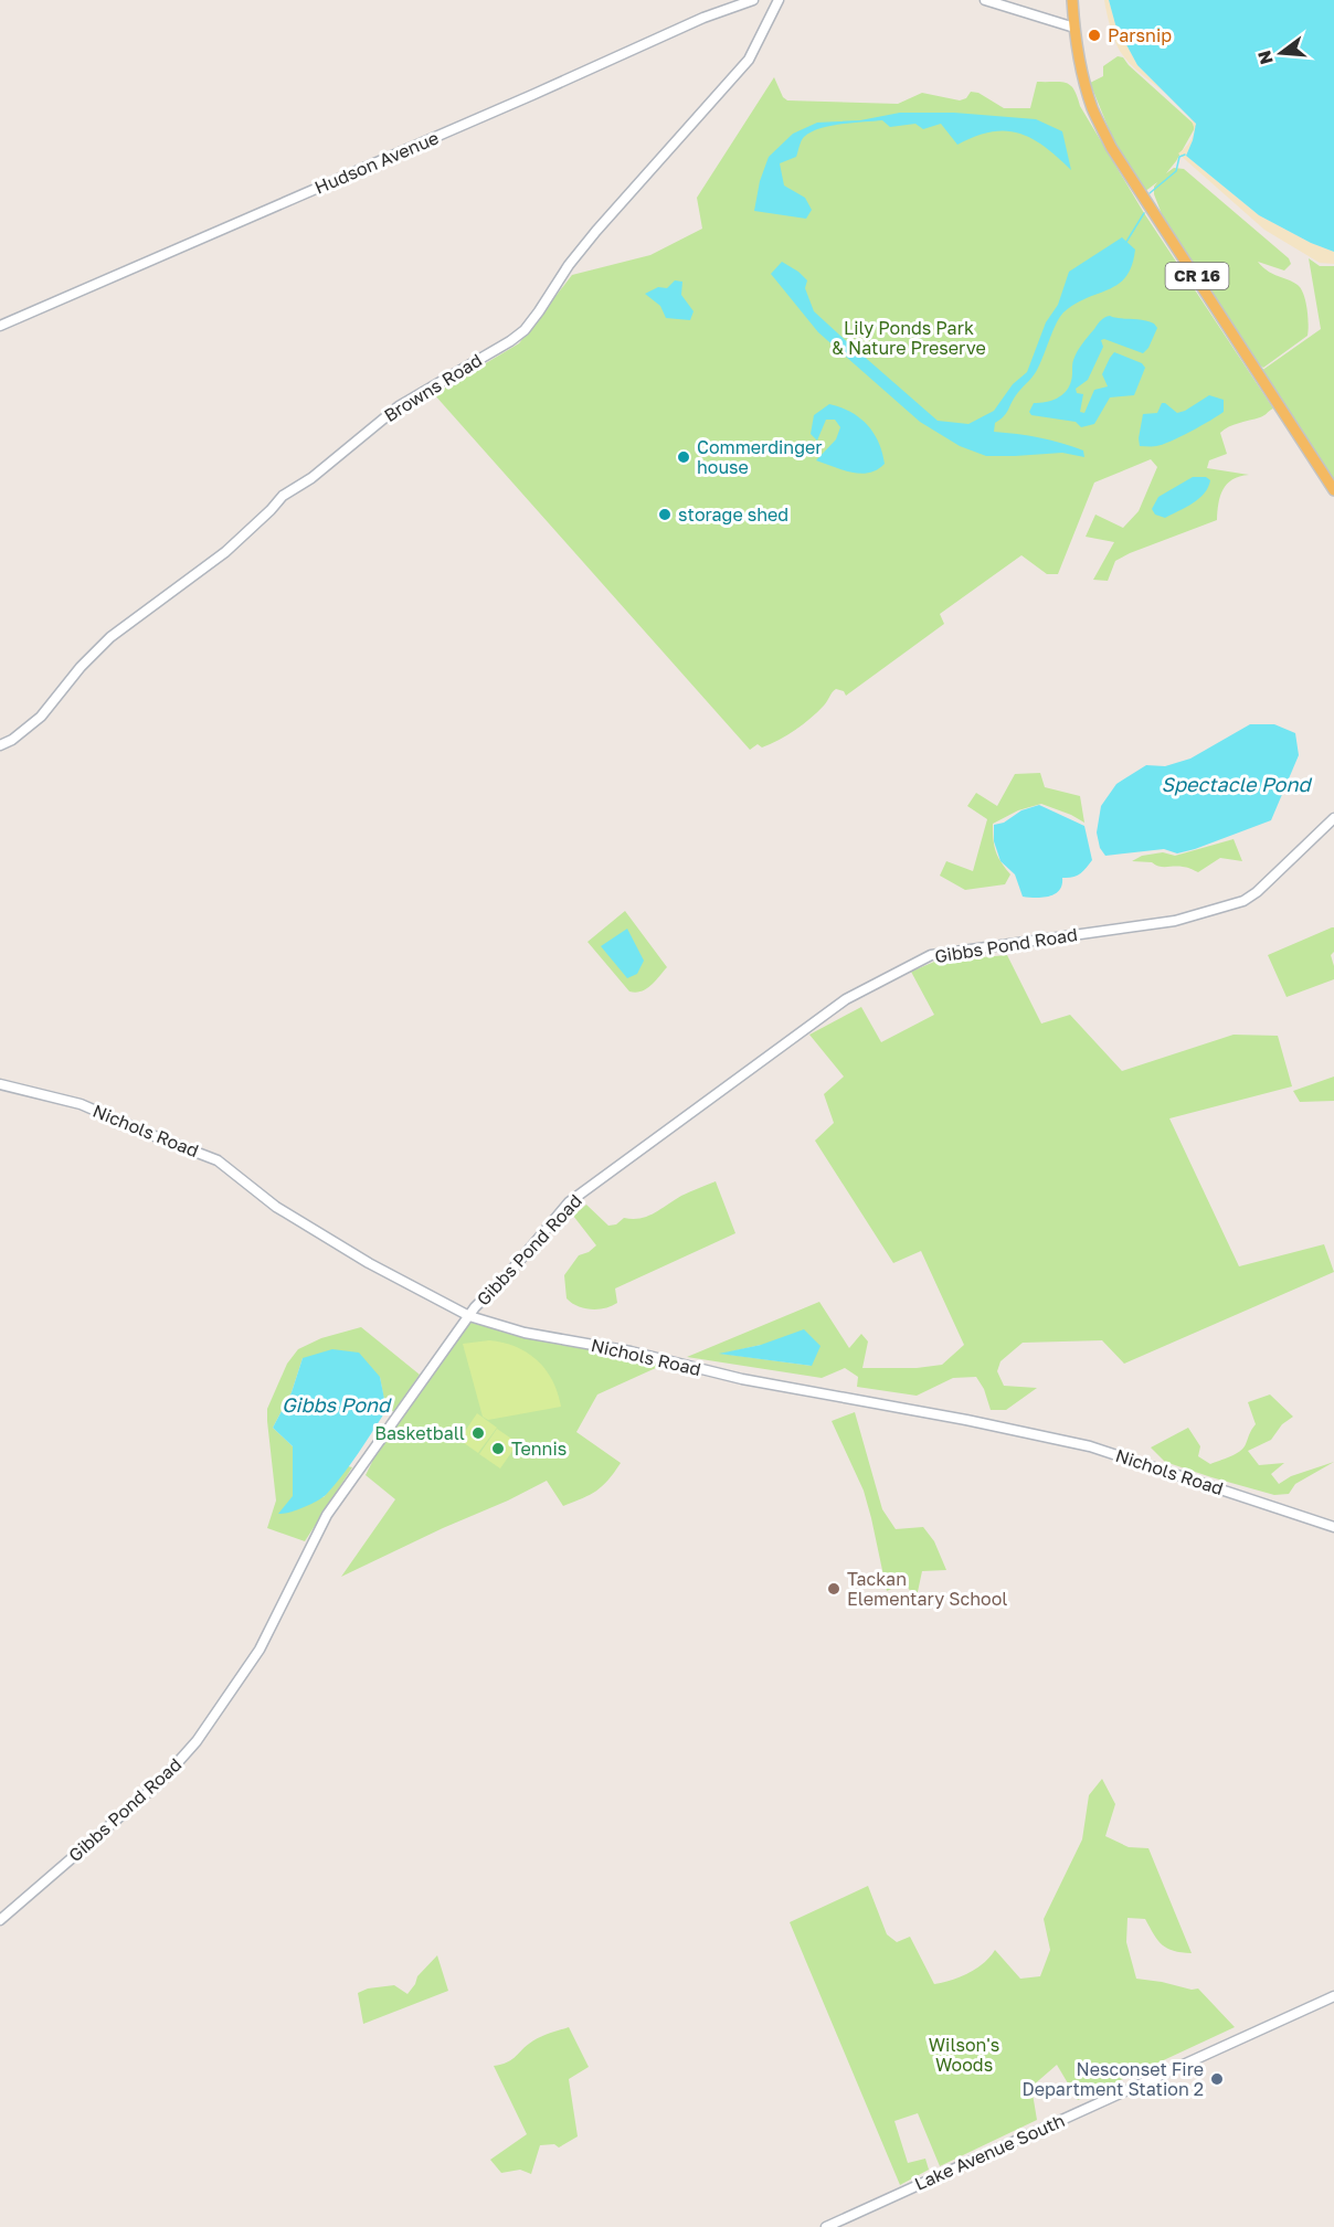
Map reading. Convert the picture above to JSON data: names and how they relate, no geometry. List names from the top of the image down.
{
  "streets": {
    "main road": ["CR 16"],
    "street": [
      "Hudson Avenue",
      "Browns Road",
      "Gibbs Pond Road",
      "Nichols Road",
      "Lake Avenue South"
    ]
  },
  "crossings": [
    ["Gibbs Pond Road", "Nichols Road"]
  ],
  "water": ["Spectacle Pond", "Gibbs Pond"],
  "parks": ["Lily Ponds Park & Nature Preserve", "Wilson's Woods"],
  "places": [
    "Parsnip",
    "Commerdinger house",
    "storage shed",
    "Basketball",
    "Tennis",
    "Tackan Elementary School",
    "Nesconset Fire Department Station 2"
  ],
  "north": "left"
}
